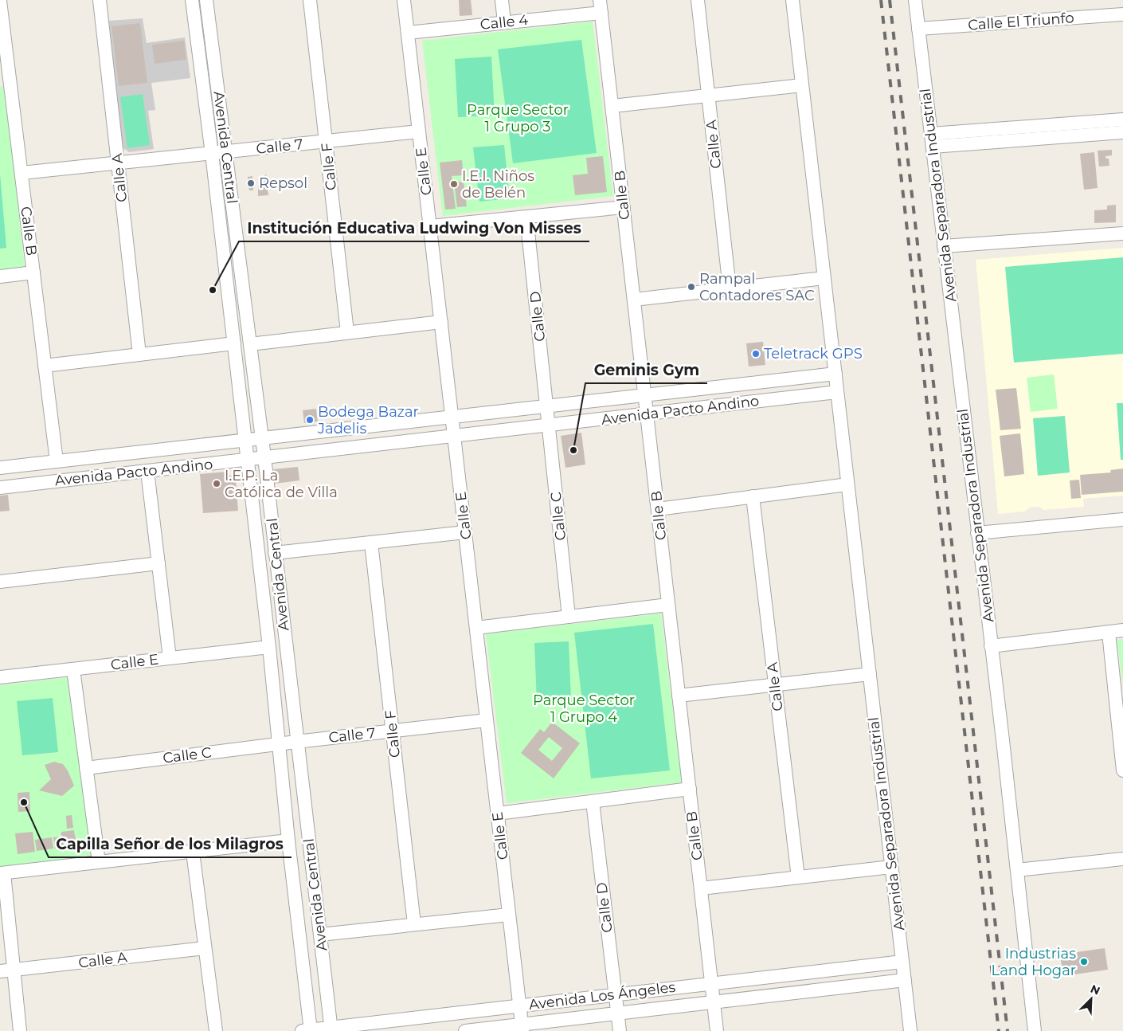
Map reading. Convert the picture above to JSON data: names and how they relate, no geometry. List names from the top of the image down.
{
  "streets": {
    "street": [
      "Calle El Triunfo",
      "Calle 4",
      "Calle A",
      "Calle 7",
      "Avenida Central",
      "Calle F",
      "Calle E",
      "Calle B",
      "Avenida Separadora Industrial",
      "Calle D",
      "Avenida Pacto Andino",
      "Calle C",
      "Avenida Los Ángeles"
    ]
  },
  "crossings": [
    ["Calle El Triunfo", "Avenida Separadora Industrial"],
    ["Calle 4", "Calle E"],
    ["Calle 4", "Calle B"],
    ["Calle A", "Calle 7"],
    ["Calle 7", "Avenida Central"],
    ["Calle 7", "Calle F"],
    ["Calle 7", "Calle E"],
    ["Calle 7", "Calle B"],
    ["Calle 7", "Calle C"],
    ["Avenida Central", "Calle E"],
    ["Avenida Central", "Avenida Pacto Andino"],
    ["Avenida Central", "Calle C"],
    ["Avenida Central", "Avenida Los Ángeles"],
    ["Calle E", "Avenida Pacto Andino"],
    ["Calle E", "Avenida Los Ángeles"],
    ["Calle B", "Avenida Pacto Andino"],
    ["Calle B", "Avenida Los Ángeles"],
    ["Avenida Separadora Industrial", "Avenida Pacto Andino"],
    ["Avenida Separadora Industrial", "Avenida Los Ángeles"],
    ["Calle D", "Avenida Pacto Andino"],
    ["Calle D", "Calle C"],
    ["Calle D", "Avenida Los Ángeles"],
    ["Avenida Pacto Andino", "Calle C"]
  ],
  "parks": ["Parque Sector 1 Grupo 3", "Parque Sector 1 Grupo 4"],
  "places": [
    "Repsol",
    "I.E.I. Niños de Belén",
    "Rampal Contadores SAC",
    "Institución Educativa Ludwing Von Misses",
    "Teletrack GPS",
    "Bodega Bazar Jadelis",
    "Geminis Gym",
    "I.E.P. La Católica de Villa",
    "Capilla Señor de los Milagros",
    "Industrias Land Hogar"
  ],
  "north": "top right"
}
